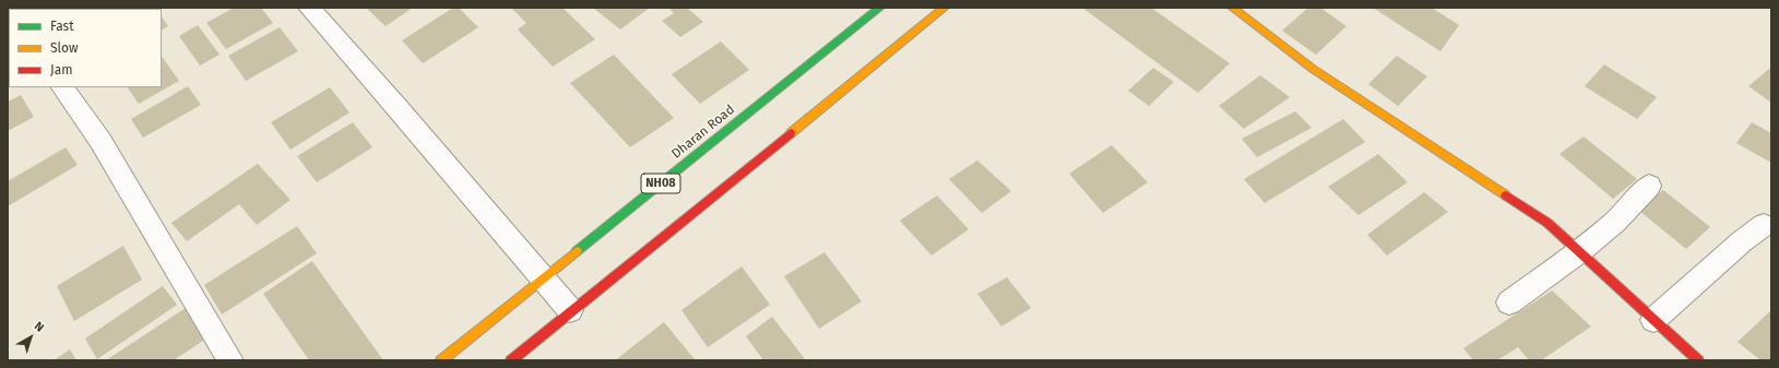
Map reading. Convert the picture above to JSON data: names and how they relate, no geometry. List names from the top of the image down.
{
  "streets": {
    "main road": ["Dharan Road", "NH08"]
  },
  "legend": ["Fast", "Slow", "Jam"],
  "north": "top right"
}
